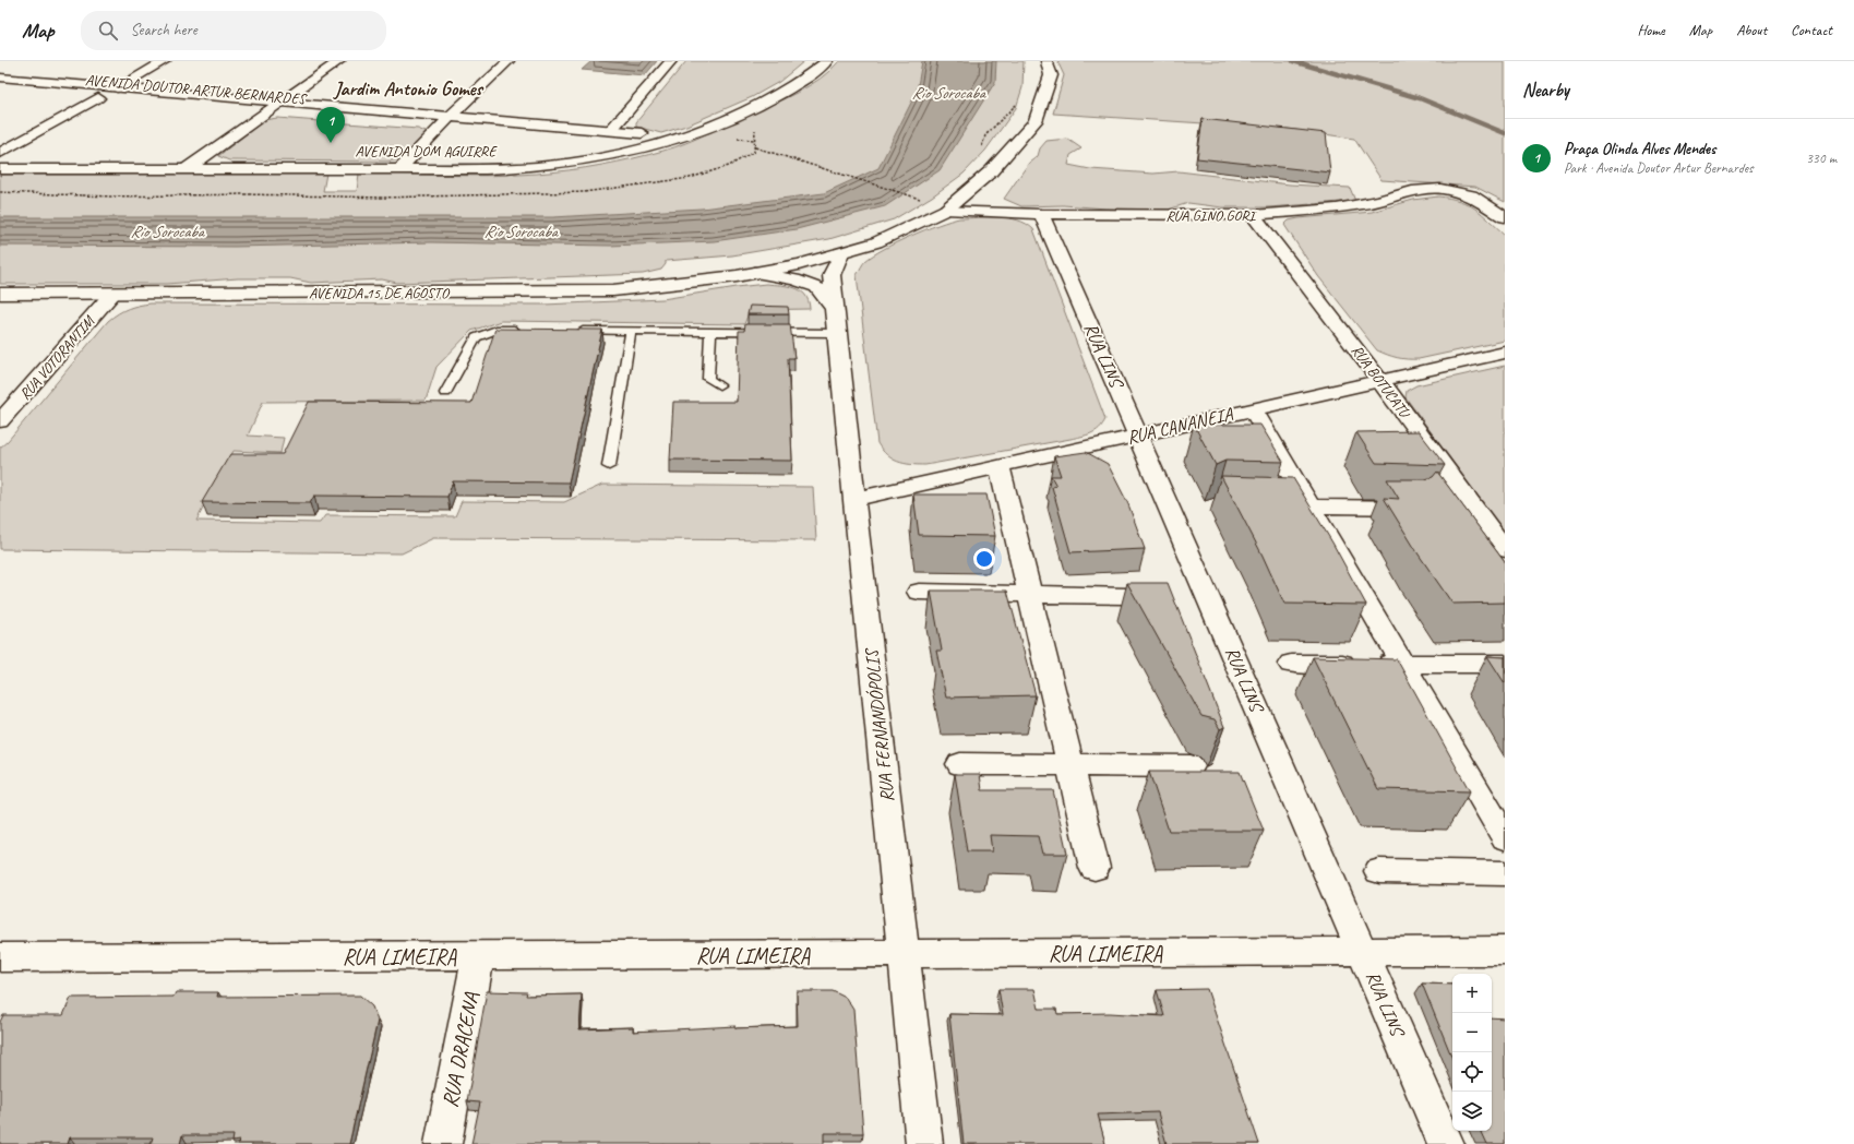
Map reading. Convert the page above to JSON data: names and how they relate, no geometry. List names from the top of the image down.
{
  "streets": {
    "street": [
      "AVENIDA DOUTOR ARTUR BERNARDES",
      "AVENIDA DOM AGUIRRE",
      "RUA GINO GORI",
      "AVENIDA 15 DE AGOSTO",
      "RUA LINS",
      "RUA VOTORANTIM",
      "RUA BOTUCATU",
      "RUA CANANEIA",
      "RUA FERNANDÓPOLIS",
      "RUA LIMEIRA",
      "RUA DRACENA"
    ]
  },
  "crossings": [
    ["RUA GINO GORI", "AVENIDA 15 DE AGOSTO"],
    ["RUA GINO GORI", "RUA LINS"],
    ["RUA GINO GORI", "RUA BOTUCATU"],
    ["AVENIDA 15 DE AGOSTO", "RUA VOTORANTIM"],
    ["AVENIDA 15 DE AGOSTO", "RUA FERNANDÓPOLIS"],
    ["RUA LINS", "RUA CANANEIA"],
    ["RUA LINS", "RUA LIMEIRA"],
    ["RUA BOTUCATU", "RUA CANANEIA"],
    ["RUA CANANEIA", "RUA FERNANDÓPOLIS"],
    ["RUA FERNANDÓPOLIS", "RUA LIMEIRA"],
    ["RUA LIMEIRA", "RUA DRACENA"]
  ],
  "districts": ["Jardim Antonio Gomes"],
  "water": ["Rio Sorocaba"],
  "page": {
    "header": "Map",
    "search": "Search here",
    "nav": [
      "Home",
      "Map",
      "About",
      "Contact"
    ],
    "heading": "Nearby",
    "pins": "1",
    "list": [
      {
        "mark": "1",
        "name": "Praça Olinda Alves Mendes",
        "note": "Park · Avenida Doutor Artur Bernardes",
        "value": "330 m"
      }
    ],
    "map_buttons": ["+", "−"]
  }
}
